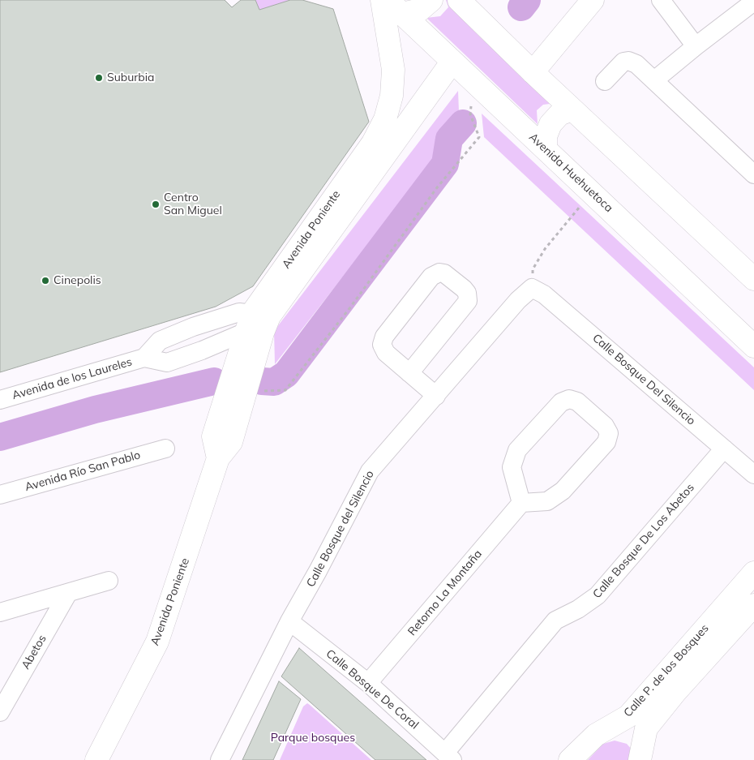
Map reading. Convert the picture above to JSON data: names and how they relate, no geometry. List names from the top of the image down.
{
  "streets": {
    "main road": ["Avenida Huehuetoca", "Avenida Poniente", "Calle P. de los Bosques"],
    "street": [
      "Avenida de los Laureles",
      "Calle Bosque Del Silencio",
      "Avenida Río San Pablo",
      "Calle Bosque del Silencio",
      "Calle Bosque De Los Abetos",
      "Retorno La Montaña",
      "Abetos",
      "Calle Bosque De Coral"
    ]
  },
  "crossings": [
    ["Avenida Huehuetoca", "Avenida Poniente"],
    ["Avenida Poniente", "Avenida de los Laureles"],
    ["Calle Bosque Del Silencio", "Calle Bosque del Silencio"],
    ["Calle Bosque Del Silencio", "Calle Bosque De Los Abetos"],
    ["Calle Bosque del Silencio", "Calle Bosque De Coral"],
    ["Calle Bosque De Los Abetos", "Calle Bosque De Coral"],
    ["Retorno La Montaña", "Calle Bosque De Coral"]
  ],
  "parks": ["Parque bosques"],
  "places": ["Suburbia", "Centro San Miguel", "Cinepolis"]
}
